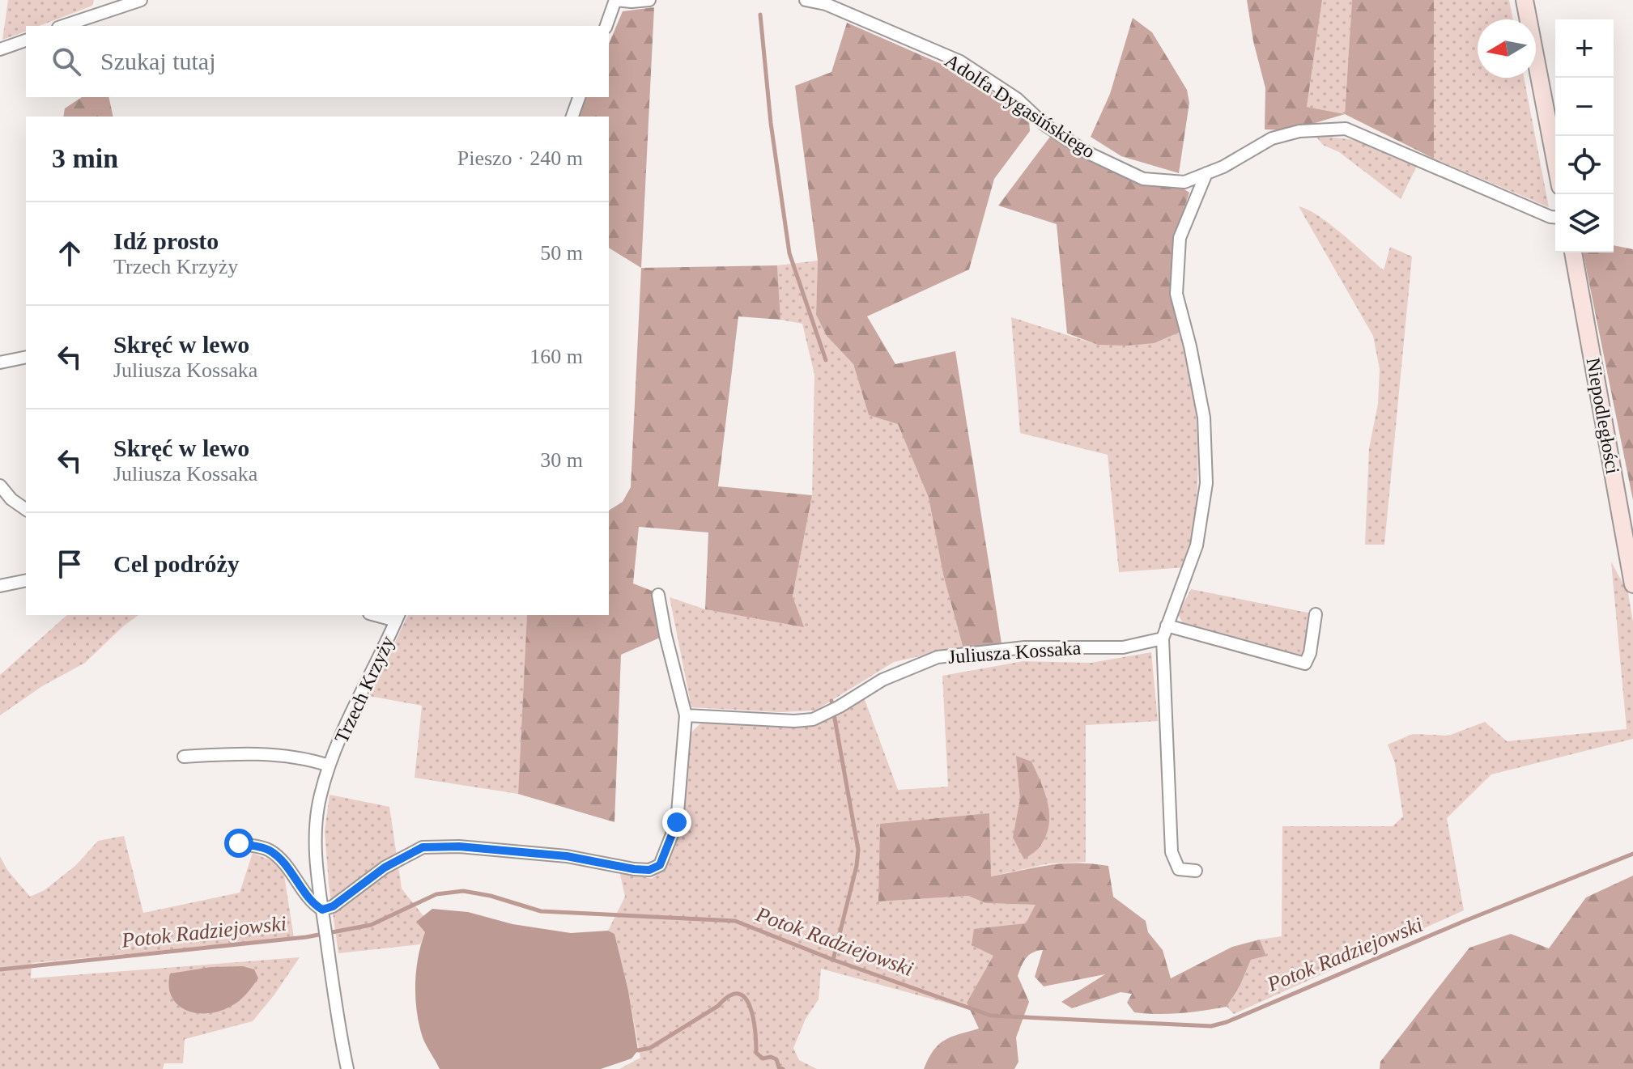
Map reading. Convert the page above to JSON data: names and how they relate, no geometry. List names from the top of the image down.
{
  "streets": {
    "street": [
      "Adolfa Dygasińskiego",
      "Niepodległości",
      "Juliusza Kossaka",
      "Trzech Krzyży"
    ]
  },
  "water": ["Potok Radziejowski"],
  "north": "left",
  "page": {
    "map_buttons": ["+", "−"],
    "search": "Szukaj tutaj",
    "heading": ["3 min", "Pieszo · 240 m"],
    "list": [
      ["Idź prosto", "Trzech Krzyży", "50 m"],
      ["Skręć w lewo", "Juliusza Kossaka", "160 m"],
      ["Skręć w lewo", "Juliusza Kossaka", "30 m"],
      "Cel podróży"
    ]
  }
}
